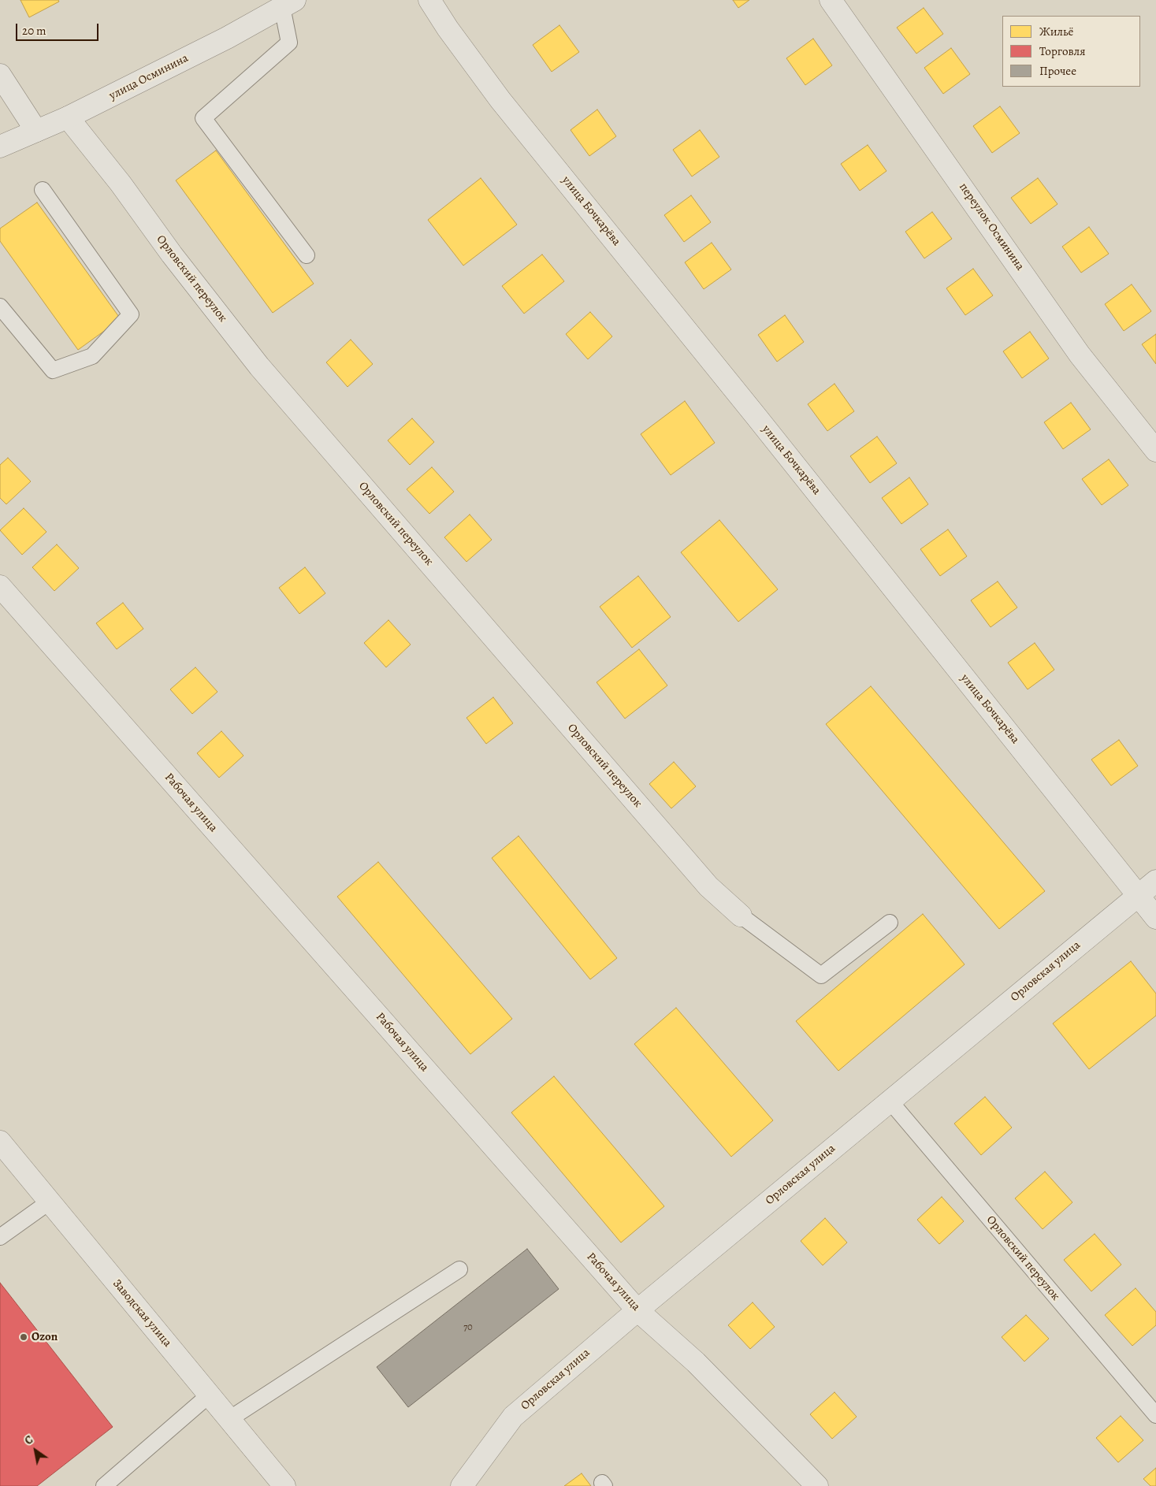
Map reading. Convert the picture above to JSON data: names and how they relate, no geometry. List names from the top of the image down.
{
  "streets": {
    "street": [
      "улица Осминина",
      "улица Бочкарёва",
      "переулок Осминина",
      "Орловский переулок",
      "Рабочая улица",
      "Орловская улица",
      "Заводская улица"
    ]
  },
  "crossings": [
    ["улица Осминина", "Орловский переулок"],
    ["улица Бочкарёва", "Орловская улица"],
    ["Орловский переулок", "Орловская улица"],
    ["Рабочая улица", "Орловская улица"]
  ],
  "places": ["Ozon"],
  "house_numbers": ["70"],
  "legend": ["Жильё", "Торговля", "Прочее"],
  "scale_bar": "20 m",
  "north": "top left"
}
